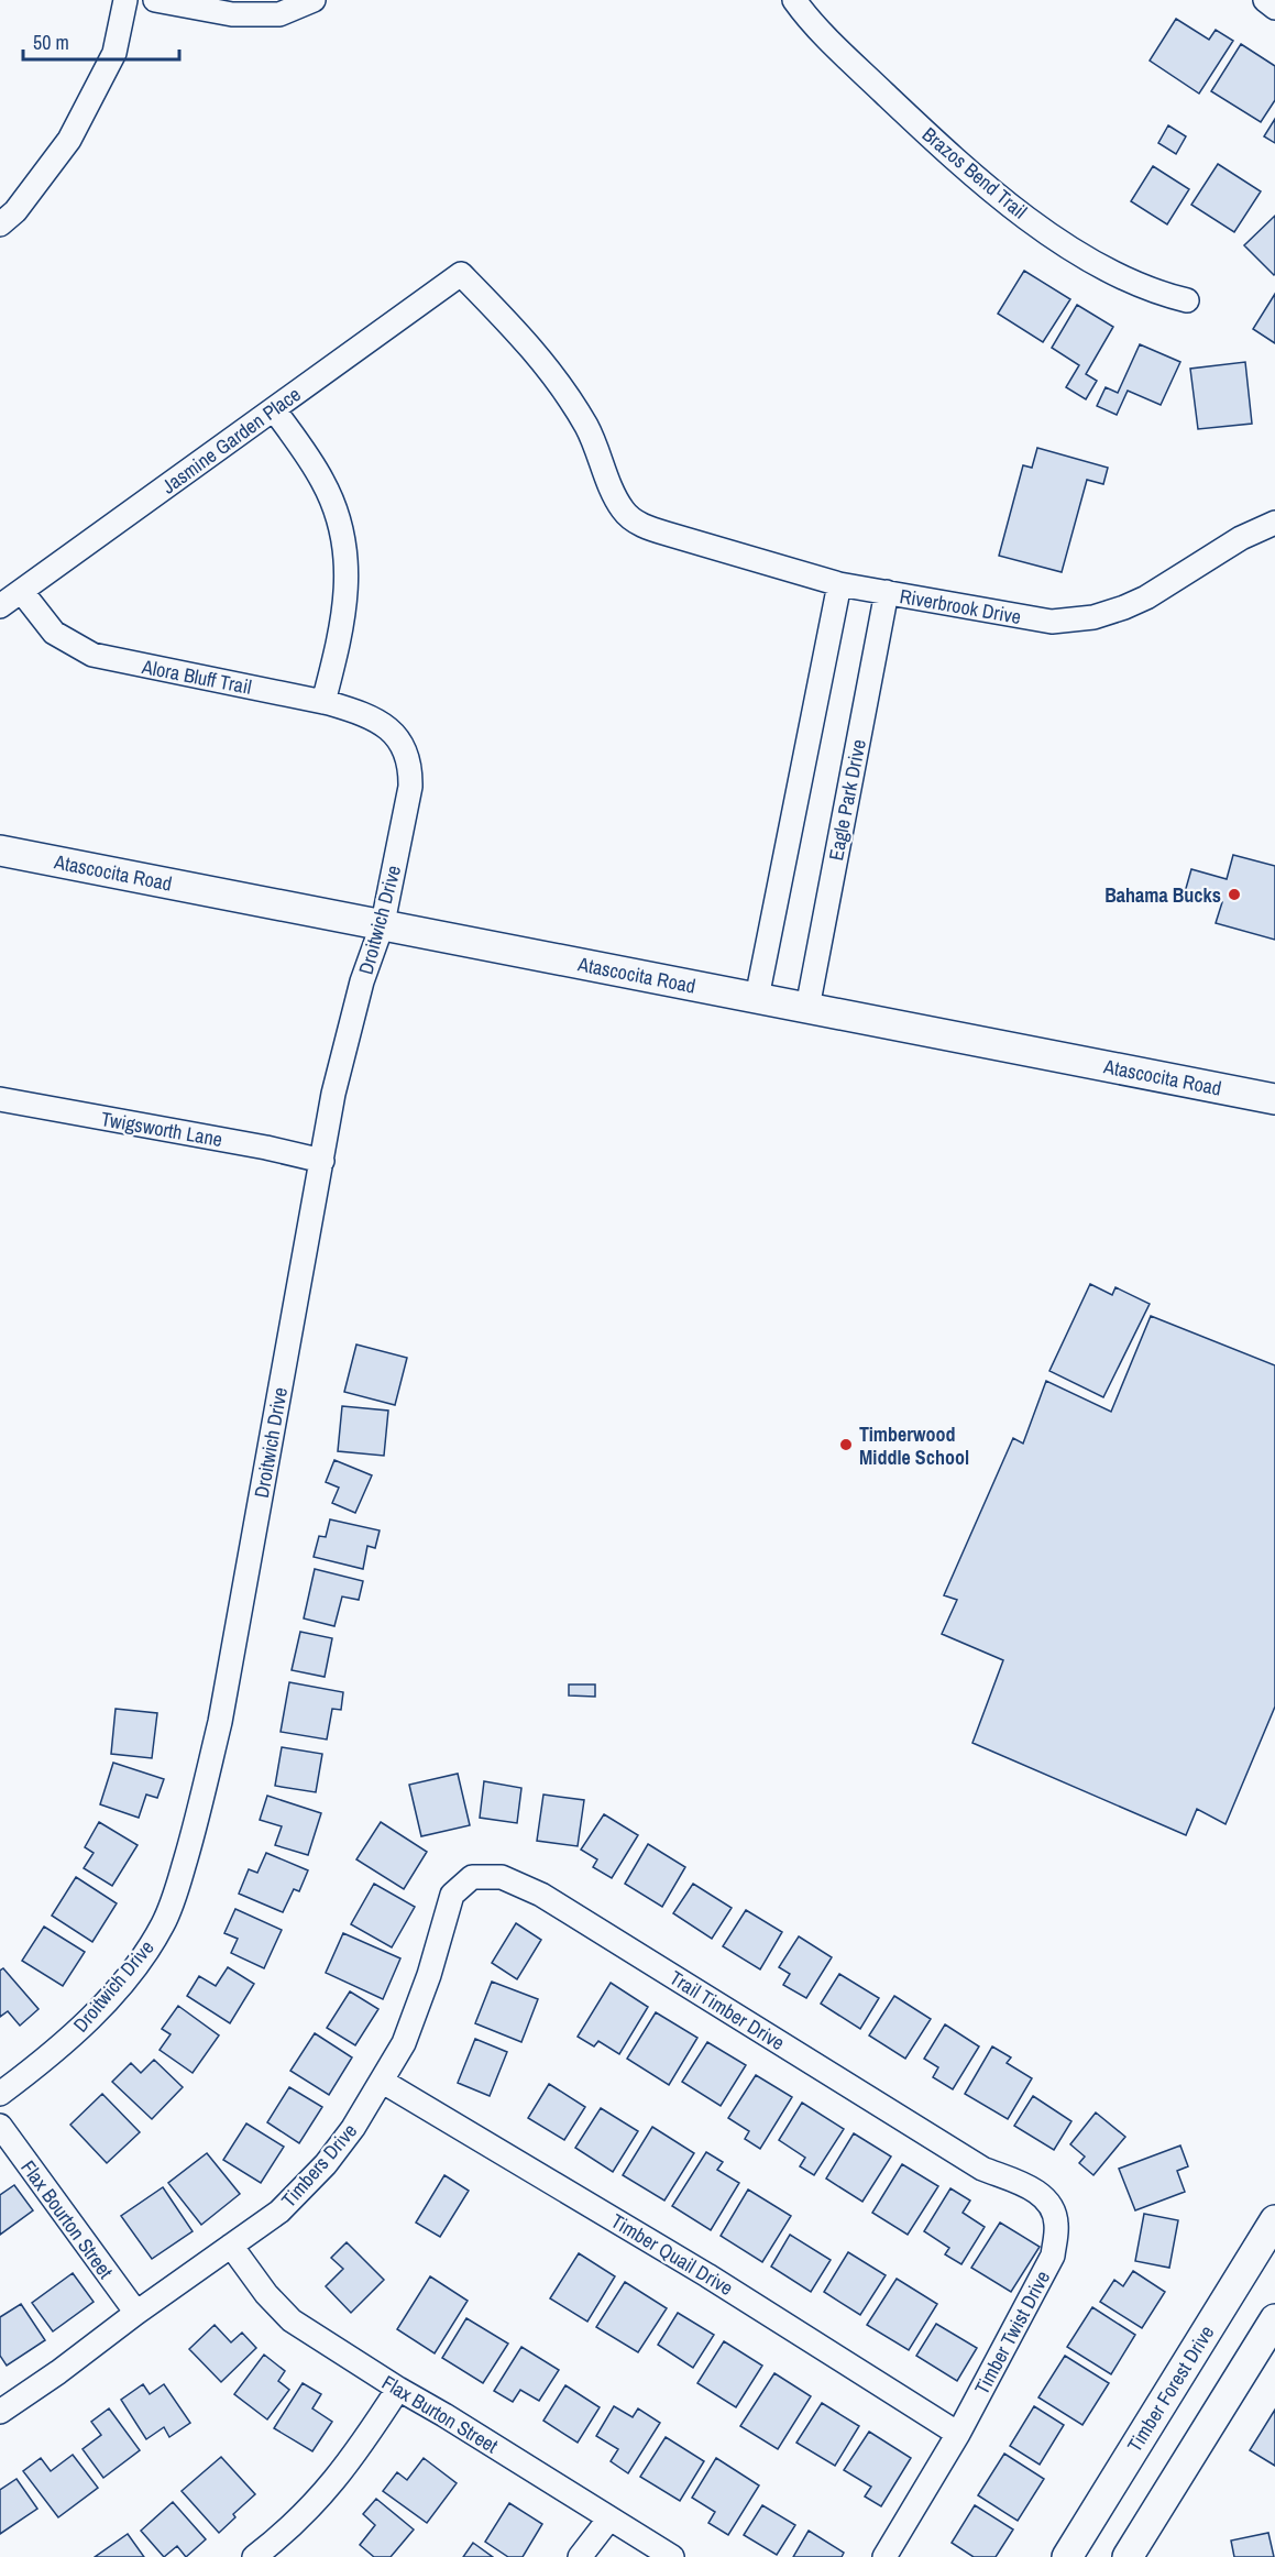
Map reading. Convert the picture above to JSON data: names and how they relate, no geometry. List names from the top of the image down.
{
  "streets": {
    "main road": ["Atascocita Road", "Timber Forest Drive"],
    "street": [
      "Brazos Bend Trail",
      "Jasmine Garden Place",
      "Riverbrook Drive",
      "Alora Bluff Trail",
      "Eagle Park Drive",
      "Droitwich Drive",
      "Twigsworth Lane",
      "Trail Timber Drive",
      "Timbers Drive",
      "Flax Bourton Street",
      "Timber Quail Drive",
      "Timber Twist Drive",
      "Flax Burton Street"
    ]
  },
  "crossings": [
    ["Jasmine Garden Place", "Riverbrook Drive"],
    ["Jasmine Garden Place", "Alora Bluff Trail"],
    ["Riverbrook Drive", "Eagle Park Drive"],
    ["Alora Bluff Trail", "Droitwich Drive"],
    ["Eagle Park Drive", "Atascocita Road"],
    ["Atascocita Road", "Droitwich Drive"],
    ["Droitwich Drive", "Twigsworth Lane"],
    ["Trail Timber Drive", "Timbers Drive"],
    ["Trail Timber Drive", "Timber Twist Drive"],
    ["Timbers Drive", "Flax Bourton Street"],
    ["Timbers Drive", "Timber Quail Drive"],
    ["Timbers Drive", "Flax Burton Street"],
    ["Timber Quail Drive", "Timber Twist Drive"]
  ],
  "places": ["Bahama Bucks", "Timberwood Middle School"],
  "scale_bar": "50 m"
}
